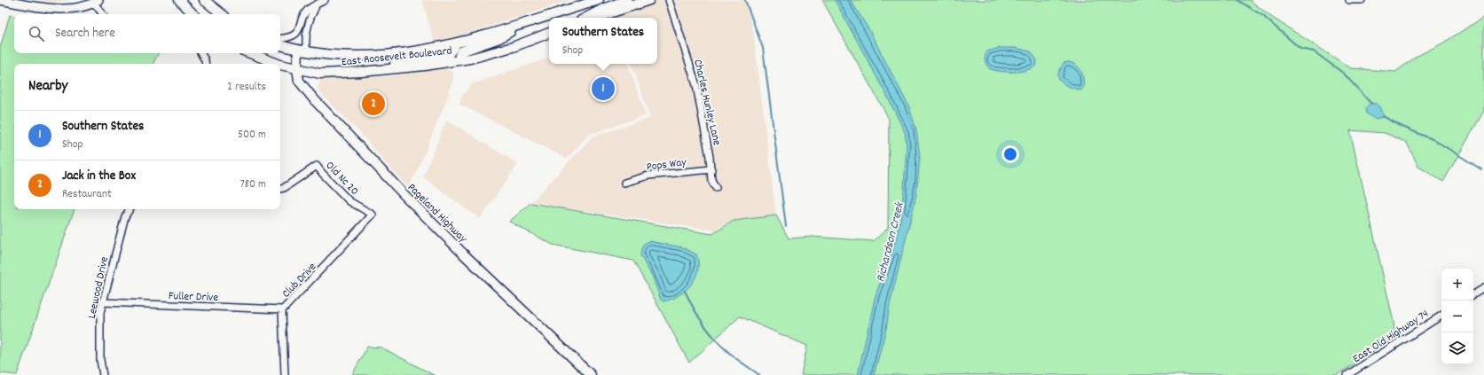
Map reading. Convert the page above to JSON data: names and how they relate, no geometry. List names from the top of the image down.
{
  "streets": {
    "highway": ["East Roosevelt Boulevard", "Pageland Highway"],
    "street": [
      "Charles Hunley Lane",
      "Pops Way",
      "Old Nc 20",
      "Club Drive",
      "Leewood Drive",
      "Fuller Drive",
      "East Old Highway 74"
    ]
  },
  "crossings": [
    ["East Roosevelt Boulevard", "Pageland Highway"],
    ["Charles Hunley Lane", "Pops Way"],
    ["Old Nc 20", "Club Drive"],
    ["Club Drive", "Fuller Drive"],
    ["Leewood Drive", "Fuller Drive"]
  ],
  "water": ["Richardson Creek"],
  "page": {
    "search": "Search here",
    "popup": ["Southern States", "Shop"],
    "heading": ["Nearby", "2 results"],
    "pins": ["1", "2"],
    "list": [
      {
        "mark": "1",
        "name": "Southern States",
        "note": "Shop",
        "value": "500 m"
      },
      {
        "mark": "2",
        "name": "Jack in the Box",
        "note": "Restaurant",
        "value": "780 m"
      }
    ],
    "map_buttons": ["+", "−"]
  }
}
